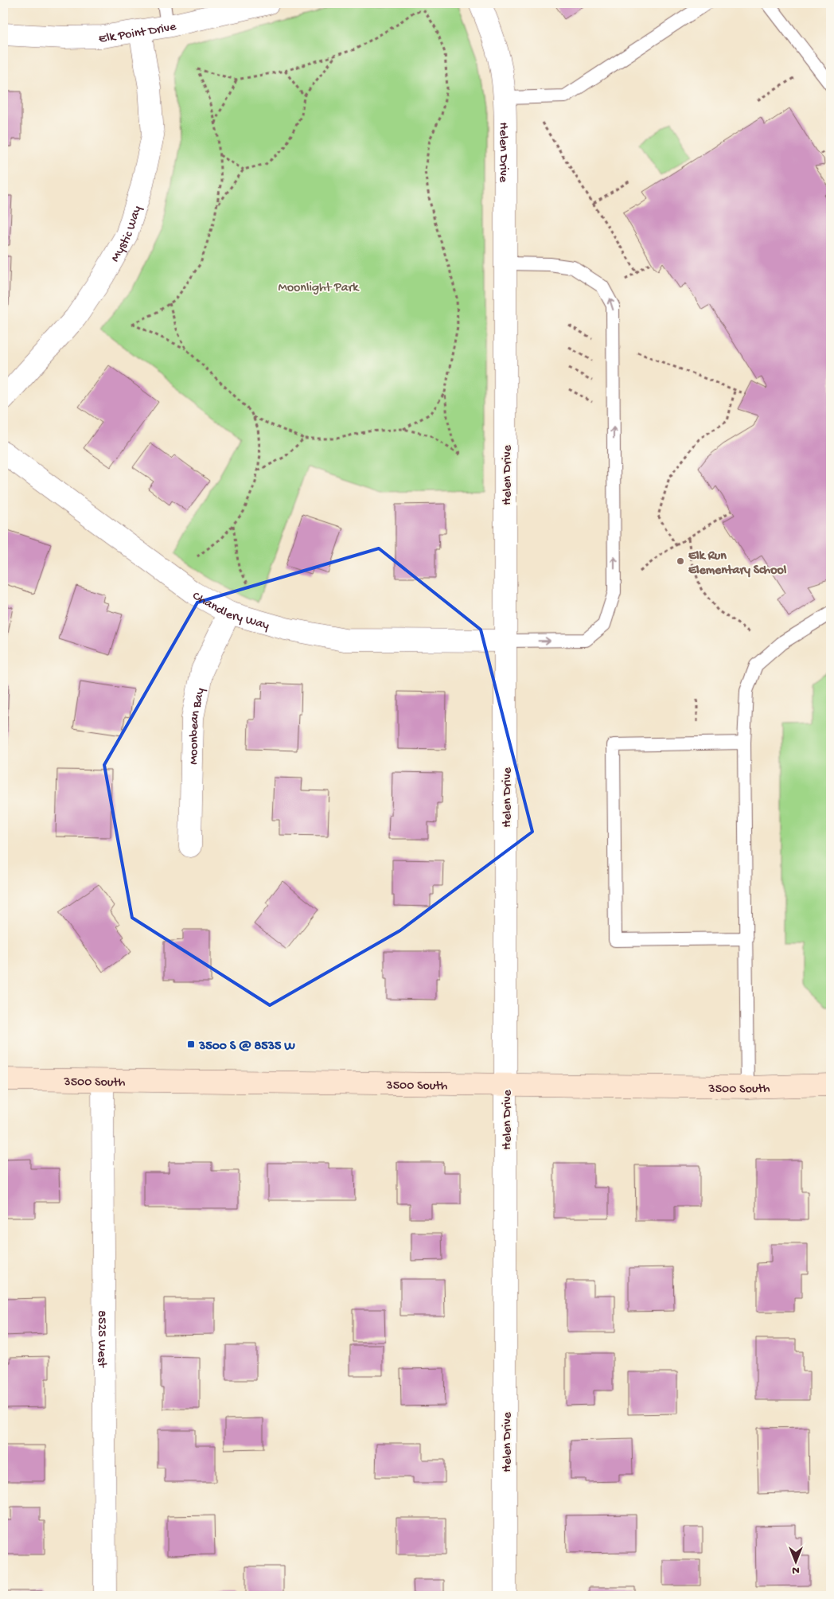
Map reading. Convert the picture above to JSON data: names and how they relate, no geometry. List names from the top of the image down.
{
  "streets": {
    "street": [
      "Elk Point Drive",
      "Helen Drive",
      "Mystic Way",
      "Chandlery Way",
      "Moonbean Bay",
      "3500 South",
      "8525 West"
    ]
  },
  "crossings": [
    ["Elk Point Drive", "Mystic Way"],
    ["Helen Drive", "Chandlery Way"],
    ["Helen Drive", "3500 South"],
    ["Chandlery Way", "Moonbean Bay"],
    ["3500 South", "8525 West"]
  ],
  "parks": ["Moonlight Park"],
  "places": {
    "other": ["Elk Run Elementary School"],
    "transit": ["3500 S @ 8535 W"]
  },
  "north": "bottom"
}
